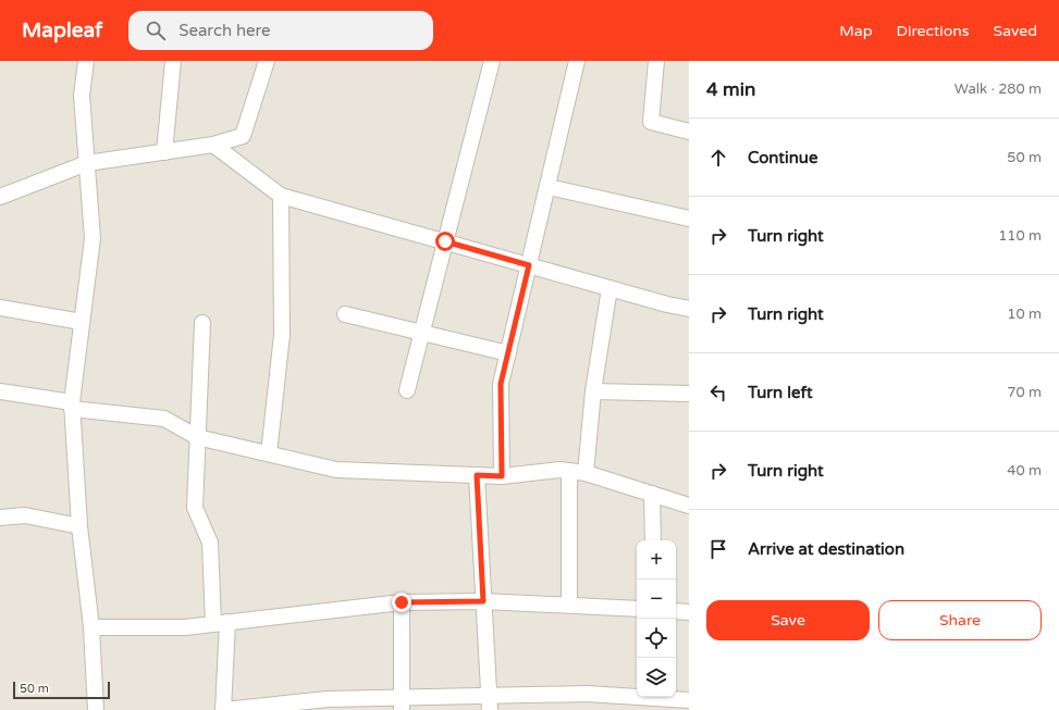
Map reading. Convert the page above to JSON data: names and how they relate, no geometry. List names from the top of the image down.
{
  "scale_bar": "50 m",
  "page": {
    "header": "Mapleaf",
    "search": "Search here",
    "nav": ["Map", "Directions", "Saved"],
    "heading": ["4 min", "Walk · 280 m"],
    "list": [
      ["Continue", "50 m"],
      ["Turn right", "110 m"],
      ["Turn right", "10 m"],
      ["Turn left", "70 m"],
      ["Turn right", "40 m"],
      "Arrive at destination"
    ],
    "map_buttons": ["+", "−"],
    "buttons": ["Save", "Share"],
    "scale": "50 m"
  }
}
